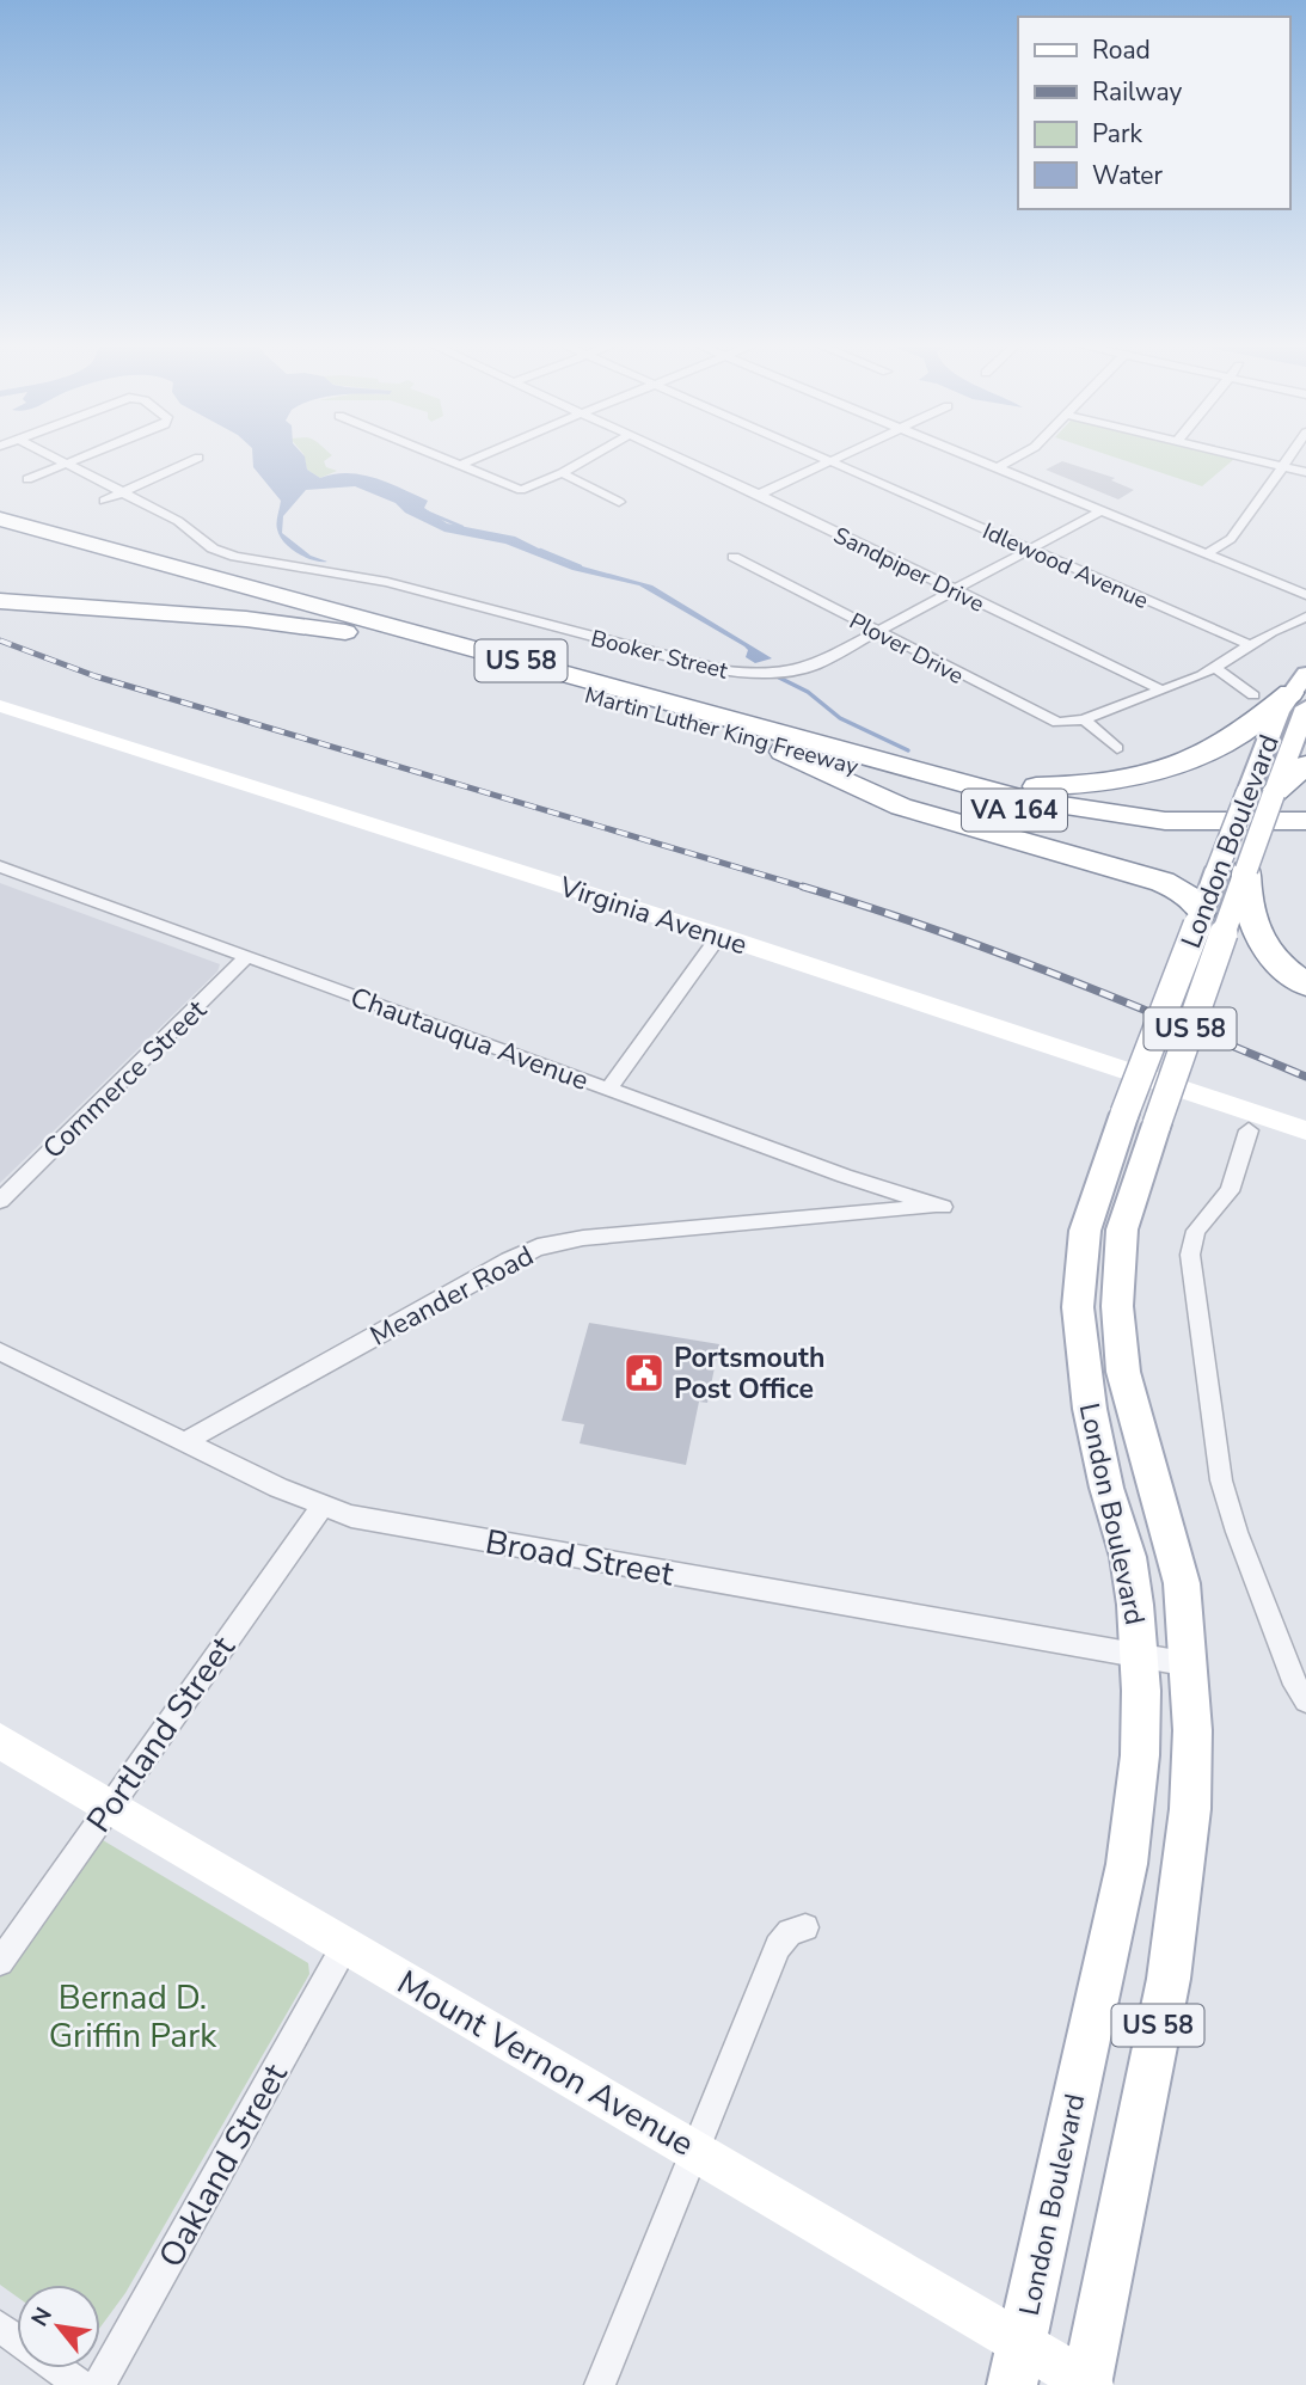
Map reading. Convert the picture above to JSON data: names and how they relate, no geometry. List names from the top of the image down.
{
  "streets": {
    "highway": ["US 58", "Martin Luther King Freeway", "VA 164"],
    "main road": ["London Boulevard"],
    "street": [
      "Idlewood Avenue",
      "Sandpiper Drive",
      "Plover Drive",
      "Booker Street",
      "Virginia Avenue",
      "Chautauqua Avenue",
      "Commerce Street",
      "Meander Road",
      "Broad Street",
      "Portland Street",
      "Mount Vernon Avenue",
      "Oakland Street"
    ]
  },
  "crossings": [
    ["Idlewood Avenue", "Booker Street"],
    ["Sandpiper Drive", "Booker Street"],
    ["Plover Drive", "Booker Street"],
    ["US 58", "Martin Luther King Freeway"],
    ["US 58", "London Boulevard"],
    ["London Boulevard", "Broad Street"],
    ["London Boulevard", "Mount Vernon Avenue"],
    ["Chautauqua Avenue", "Commerce Street"],
    ["Chautauqua Avenue", "Meander Road"],
    ["Meander Road", "Broad Street"],
    ["Broad Street", "Portland Street"],
    ["Portland Street", "Mount Vernon Avenue"],
    ["Mount Vernon Avenue", "Oakland Street"]
  ],
  "parks": ["Bernad D. Griffin Park"],
  "places": {
    "public building": ["Portsmouth Post Office"]
  },
  "legend": [
    "Road",
    "Railway",
    "Park",
    "Water"
  ],
  "north": "top left"
}
